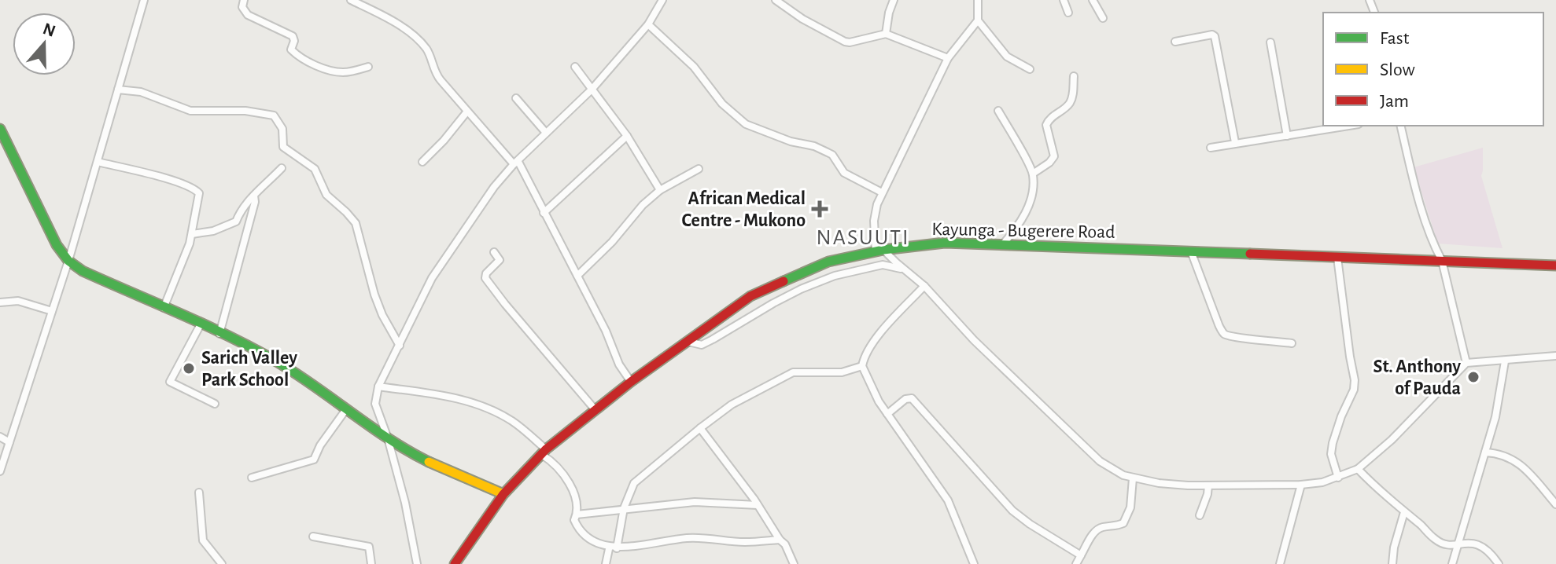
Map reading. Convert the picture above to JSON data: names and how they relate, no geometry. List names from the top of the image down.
{
  "streets": {
    "main road": ["Kayunga - Bugerere Road"]
  },
  "districts": ["NASUUTI"],
  "places": {
    "health": ["African Medical Centre - Mukono"],
    "other": ["Sarich Valley Park School", "St. Anthony of Pauda"]
  },
  "legend": ["Fast", "Slow", "Jam"],
  "north": "top"
}
